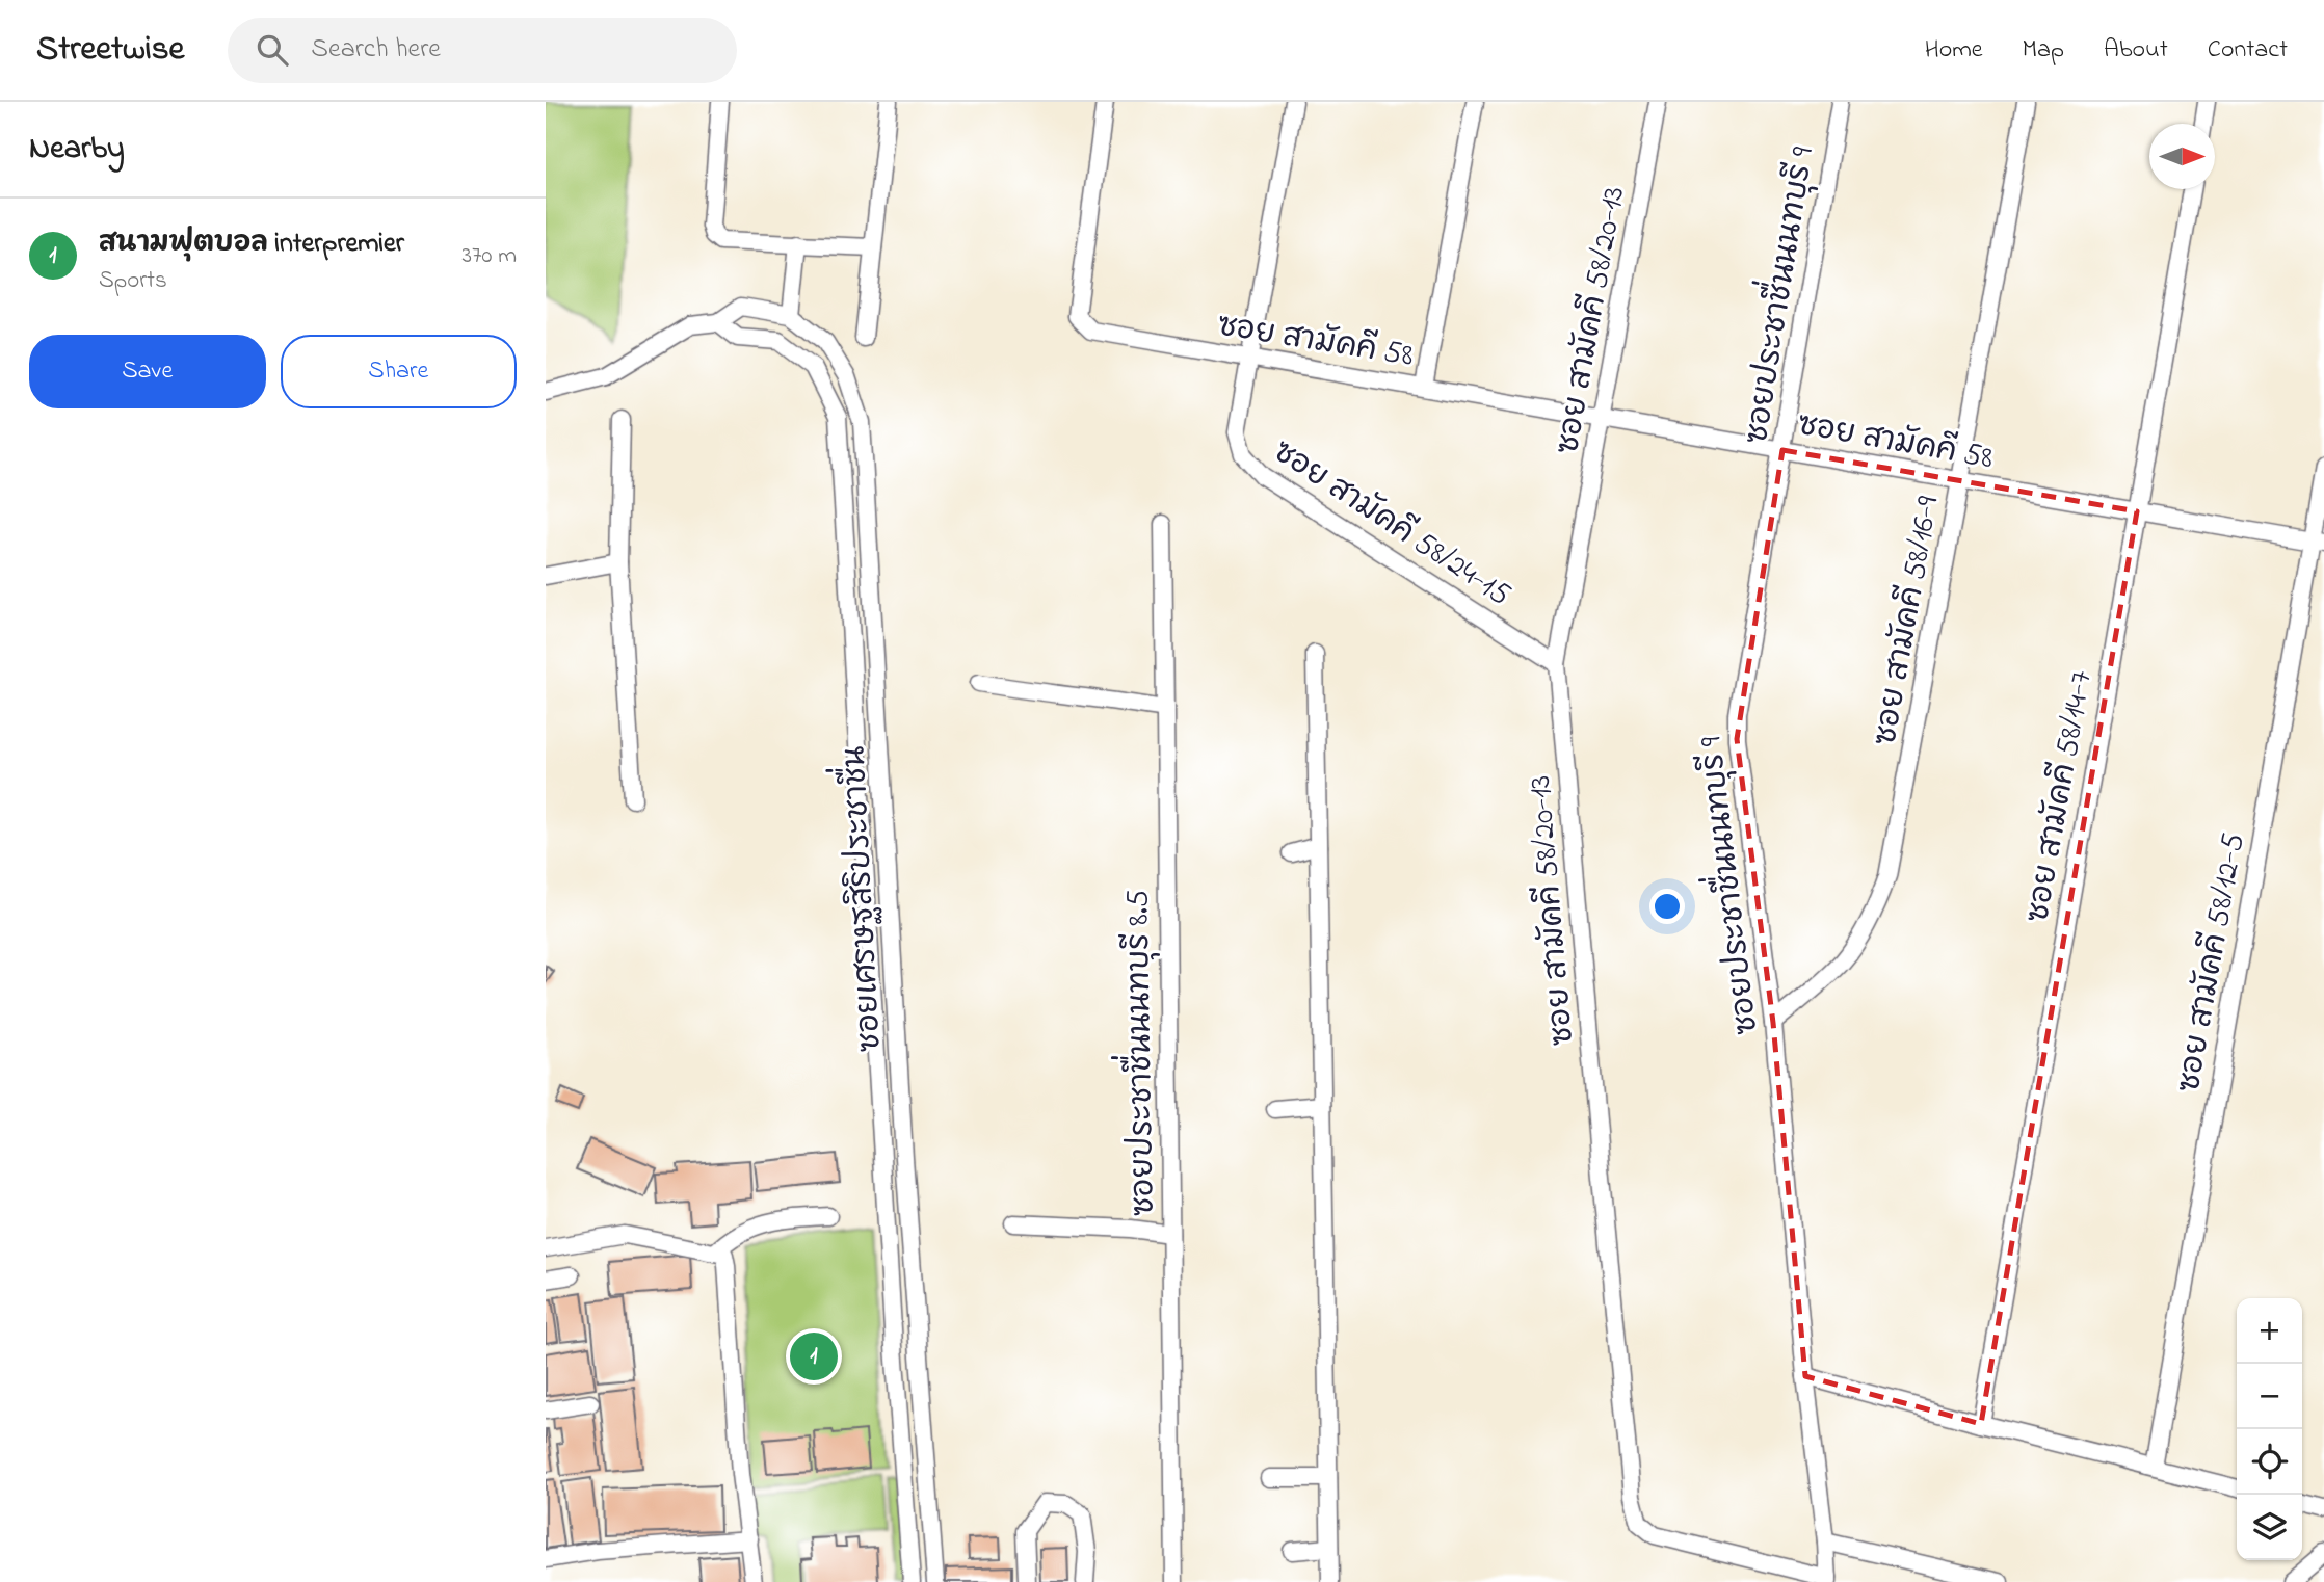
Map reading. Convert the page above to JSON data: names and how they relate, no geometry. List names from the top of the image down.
{
  "streets": {
    "street": [
      "ซอยประชาชื่นนนทบุรี 9",
      "ซอย สามัคคี 58/20-13",
      "ซอย สามัคคี 58",
      "ซอย สามัคคี 58/24-15",
      "ซอย สามัคคี 58/16-9",
      "ซอย สามัคคี 58/14-7",
      "ซอยเศรษฐสิริประชาชื่น",
      "ซอย สามัคคี 58/12-5",
      "ซอยประชาชื่นนนทบุรี 8.5"
    ]
  },
  "crossings": [
    ["ซอยประชาชื่นนนทบุรี 9", "ซอย สามัคคี 58/20-13"],
    ["ซอยประชาชื่นนนทบุรี 9", "ซอย สามัคคี 58"],
    ["ซอยประชาชื่นนนทบุรี 9", "ซอย สามัคคี 58/16-9"],
    ["ซอย สามัคคี 58/20-13", "ซอย สามัคคี 58"],
    ["ซอย สามัคคี 58/20-13", "ซอย สามัคคี 58/24-15"],
    ["ซอย สามัคคี 58", "ซอย สามัคคี 58/24-15"],
    ["ซอย สามัคคี 58", "ซอย สามัคคี 58/16-9"],
    ["ซอย สามัคคี 58", "ซอย สามัคคี 58/14-7"],
    ["ซอย สามัคคี 58", "ซอย สามัคคี 58/12-5"]
  ],
  "north": "right",
  "page": {
    "header": "Streetwise",
    "search": "Search here",
    "nav": [
      "Home",
      "Map",
      "About",
      "Contact"
    ],
    "heading": "Nearby",
    "list": [
      {
        "mark": "1",
        "name": "สนามฟุตบอล interpremier",
        "note": "Sports",
        "value": "370 m"
      }
    ],
    "buttons": ["Save", "Share"],
    "map_buttons": ["+", "−"],
    "pins": "1"
  }
}
